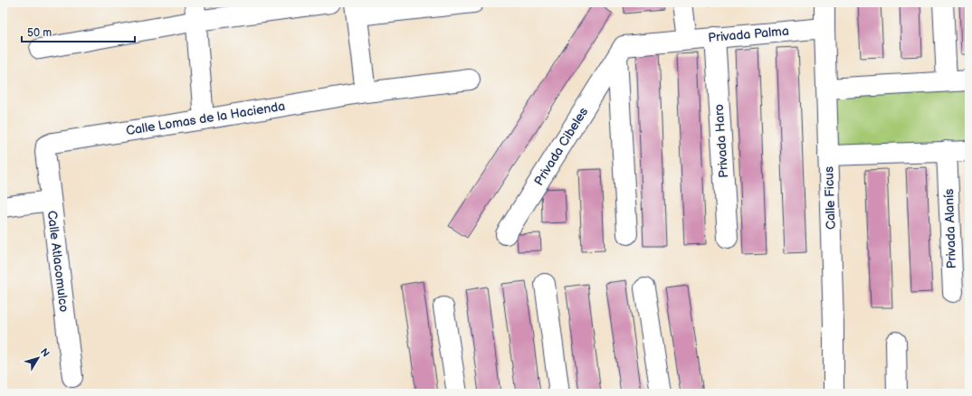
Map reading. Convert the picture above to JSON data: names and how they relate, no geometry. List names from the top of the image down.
{
  "streets": {
    "street": [
      "Privada Palma",
      "Calle Lomas de la Hacienda",
      "Privada Haro",
      "Privada Cibeles",
      "Calle Ficus",
      "Privada Alanís",
      "Calle Atlacomulco"
    ]
  },
  "crossings": [
    ["Privada Palma", "Privada Haro"],
    ["Privada Palma", "Privada Cibeles"],
    ["Privada Palma", "Calle Ficus"],
    ["Calle Lomas de la Hacienda", "Calle Atlacomulco"]
  ],
  "scale_bar": "50 m",
  "north": "top right"
}
